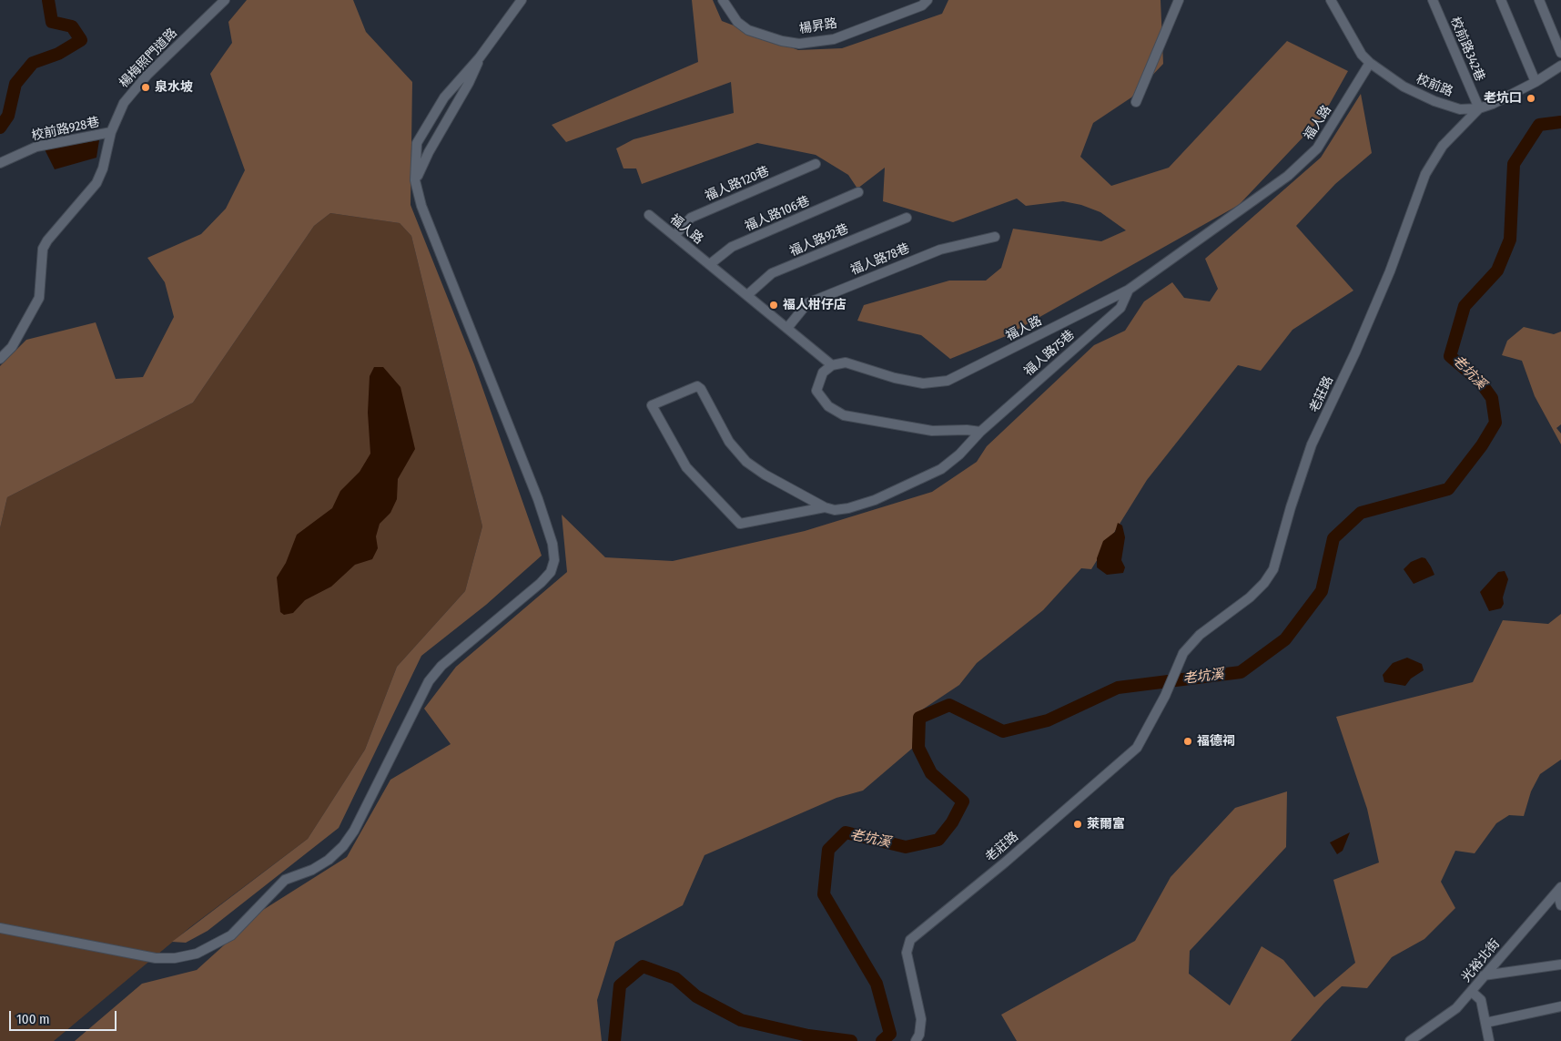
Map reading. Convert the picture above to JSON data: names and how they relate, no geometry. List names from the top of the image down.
{
  "streets": {
    "street": [
      "楊昇路",
      "校前路342巷",
      "楊梅照門道路",
      "校前路",
      "福人路",
      "校前路928巷",
      "福人路120巷",
      "福人路106巷",
      "福人路92巷",
      "福人路78巷",
      "福人路75巷",
      "老莊路",
      "光裕北街"
    ]
  },
  "crossings": [
    ["校前路342巷", "校前路"],
    ["校前路342巷", "老莊路"],
    ["楊梅照門道路", "校前路928巷"],
    ["校前路", "福人路"],
    ["校前路", "老莊路"],
    ["福人路", "福人路120巷"],
    ["福人路", "福人路106巷"],
    ["福人路", "福人路92巷"],
    ["福人路", "福人路78巷"],
    ["福人路", "福人路75巷"]
  ],
  "water": ["老坑溪"],
  "places": [
    "泉水坡",
    "老坑口",
    "福人柑仔店",
    "福德祠",
    "萊爾富"
  ],
  "scale_bar": "100 m"
}
